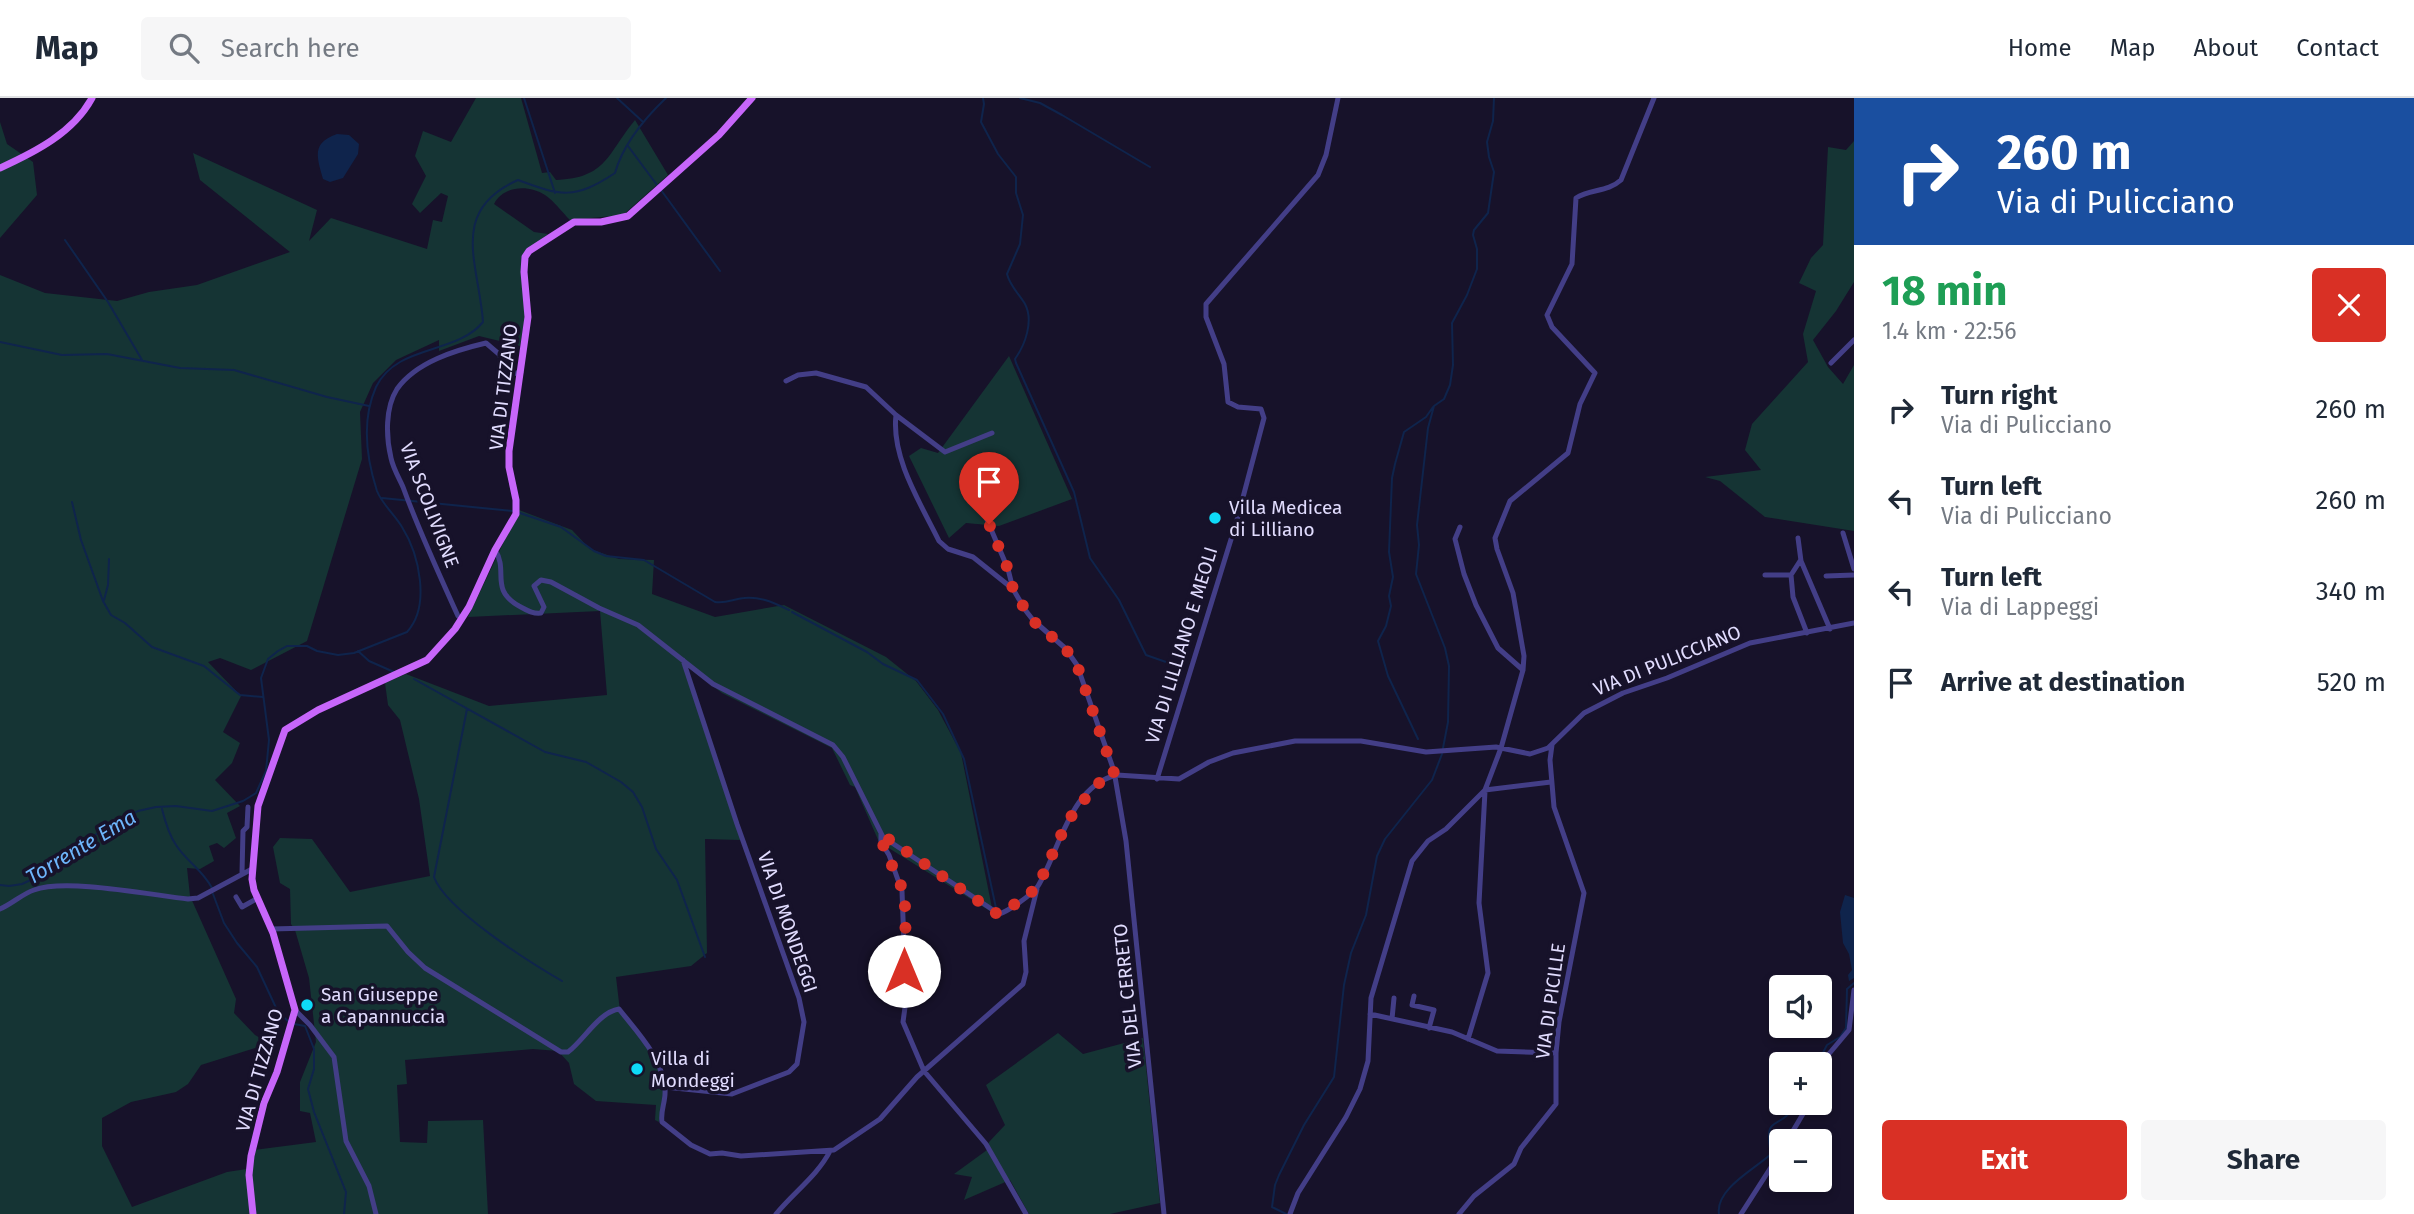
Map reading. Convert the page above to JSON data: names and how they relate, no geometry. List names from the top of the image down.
{
  "streets": {
    "main road": ["VIA DI TIZZANO"],
    "street": [
      "VIA SCOLIVIGNE",
      "VIA DI LILLIANO E MEOLI",
      "VIA DI PULICCIANO",
      "VIA DI MONDEGGI",
      "VIA DEL CERRETO",
      "VIA DI PICILLE"
    ]
  },
  "crossings": [
    ["VIA DI TIZZANO", "VIA SCOLIVIGNE"],
    ["VIA DI PULICCIANO", "VIA DI PICILLE"]
  ],
  "water": ["Torrente Ema"],
  "places": ["Villa Medicea di Lilliano", "San Giuseppe a Capannuccia", "Villa di Mondeggi"],
  "page": {
    "header": "Map",
    "search": "Search here",
    "nav": [
      "Home",
      "Map",
      "About",
      "Contact"
    ],
    "turn": ["260 m", "Via di Pulicciano"],
    "heading": ["18 min", "1.4 km · 22:56"],
    "list": [
      {
        "name": "Turn right",
        "note": "Via di Pulicciano",
        "value": "260 m"
      },
      {
        "name": "Turn left",
        "note": "Via di Pulicciano",
        "value": "260 m"
      },
      {
        "name": "Turn left",
        "note": "Via di Lappeggi",
        "value": "340 m"
      },
      {
        "name": "Arrive at destination",
        "value": "520 m"
      }
    ],
    "map_buttons": ["+", "−"],
    "buttons": ["Exit", "Share"]
  }
}
